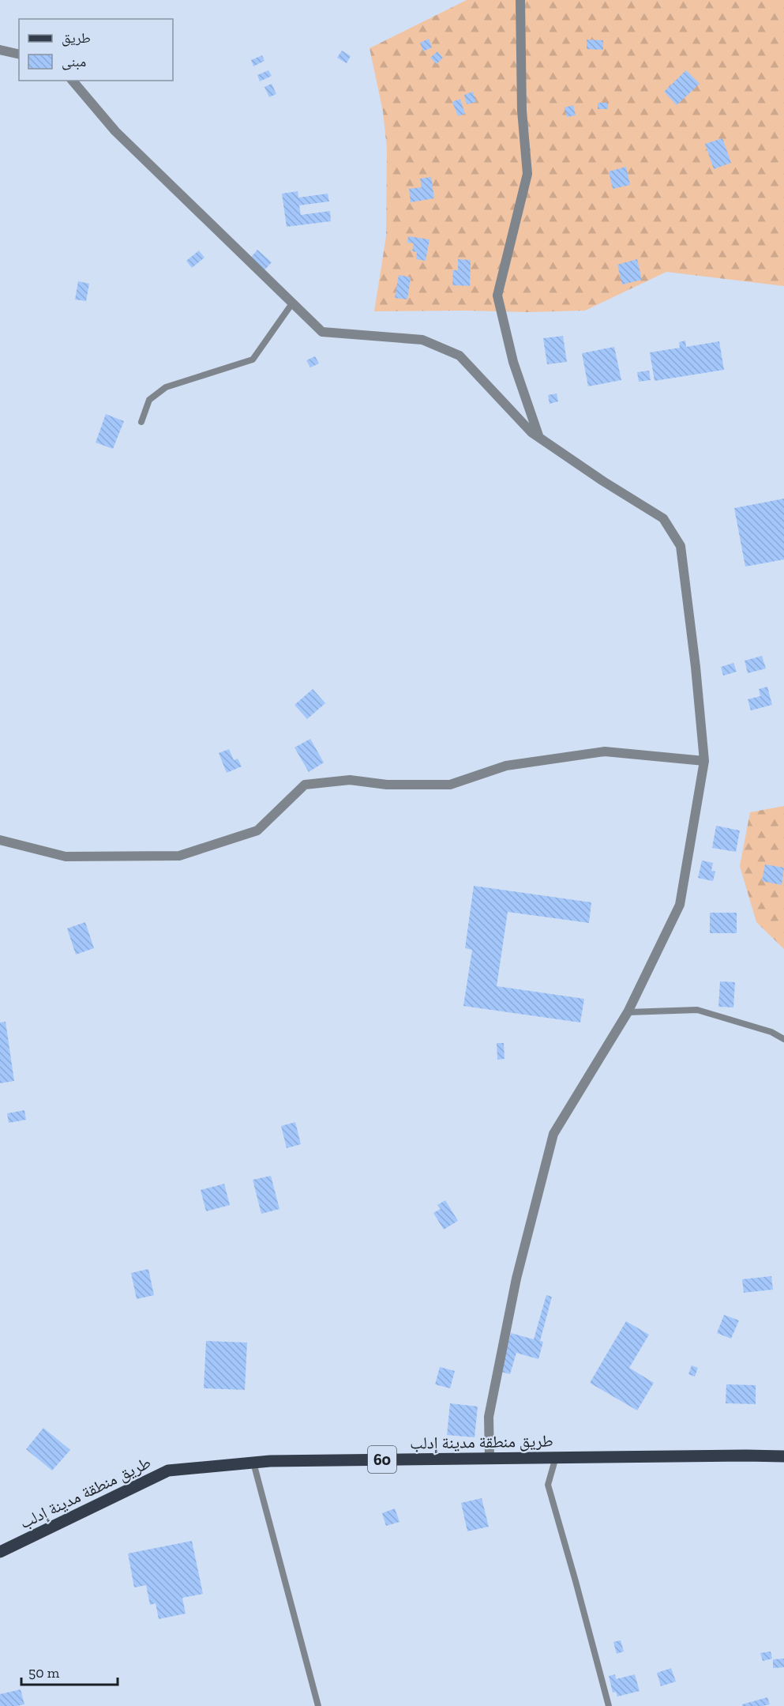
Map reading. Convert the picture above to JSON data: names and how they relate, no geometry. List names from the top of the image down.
{
  "streets": {
    "main road": ["طريق منطقة مدينة إدلب", "60"]
  },
  "legend": ["طريق", "مبنى"],
  "scale_bar": "50 m"
}
